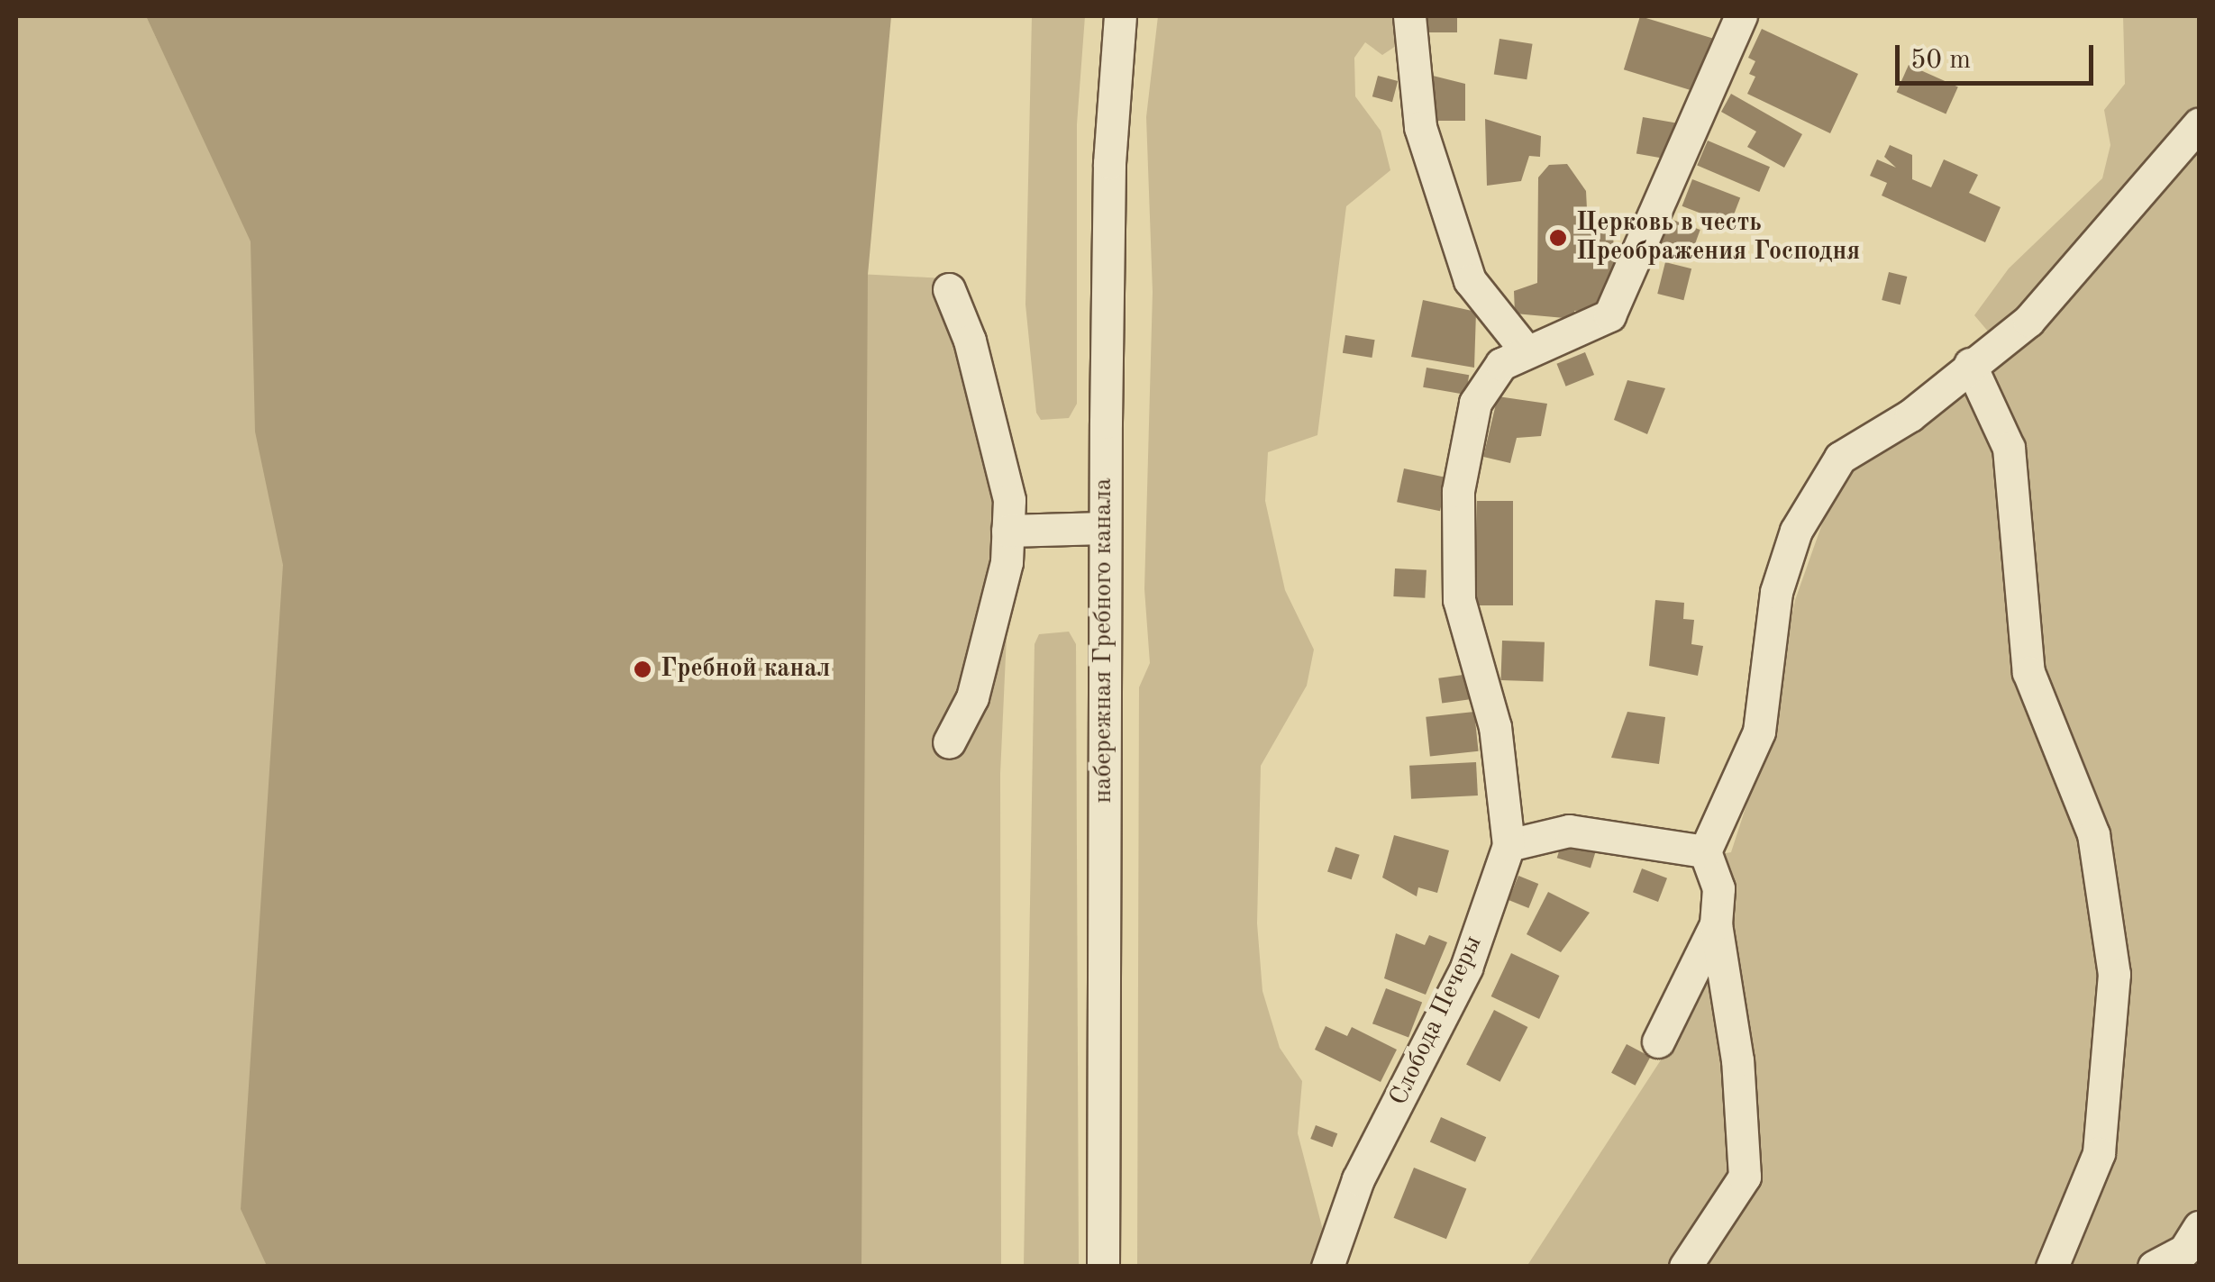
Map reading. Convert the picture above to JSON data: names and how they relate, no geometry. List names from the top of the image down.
{
  "streets": {
    "street": ["набережная Гребного канала", "Слобода Печеры"]
  },
  "places": ["Церковь в честь Преображения Господня", "Гребной канал"],
  "scale_bar": "50 m"
}
